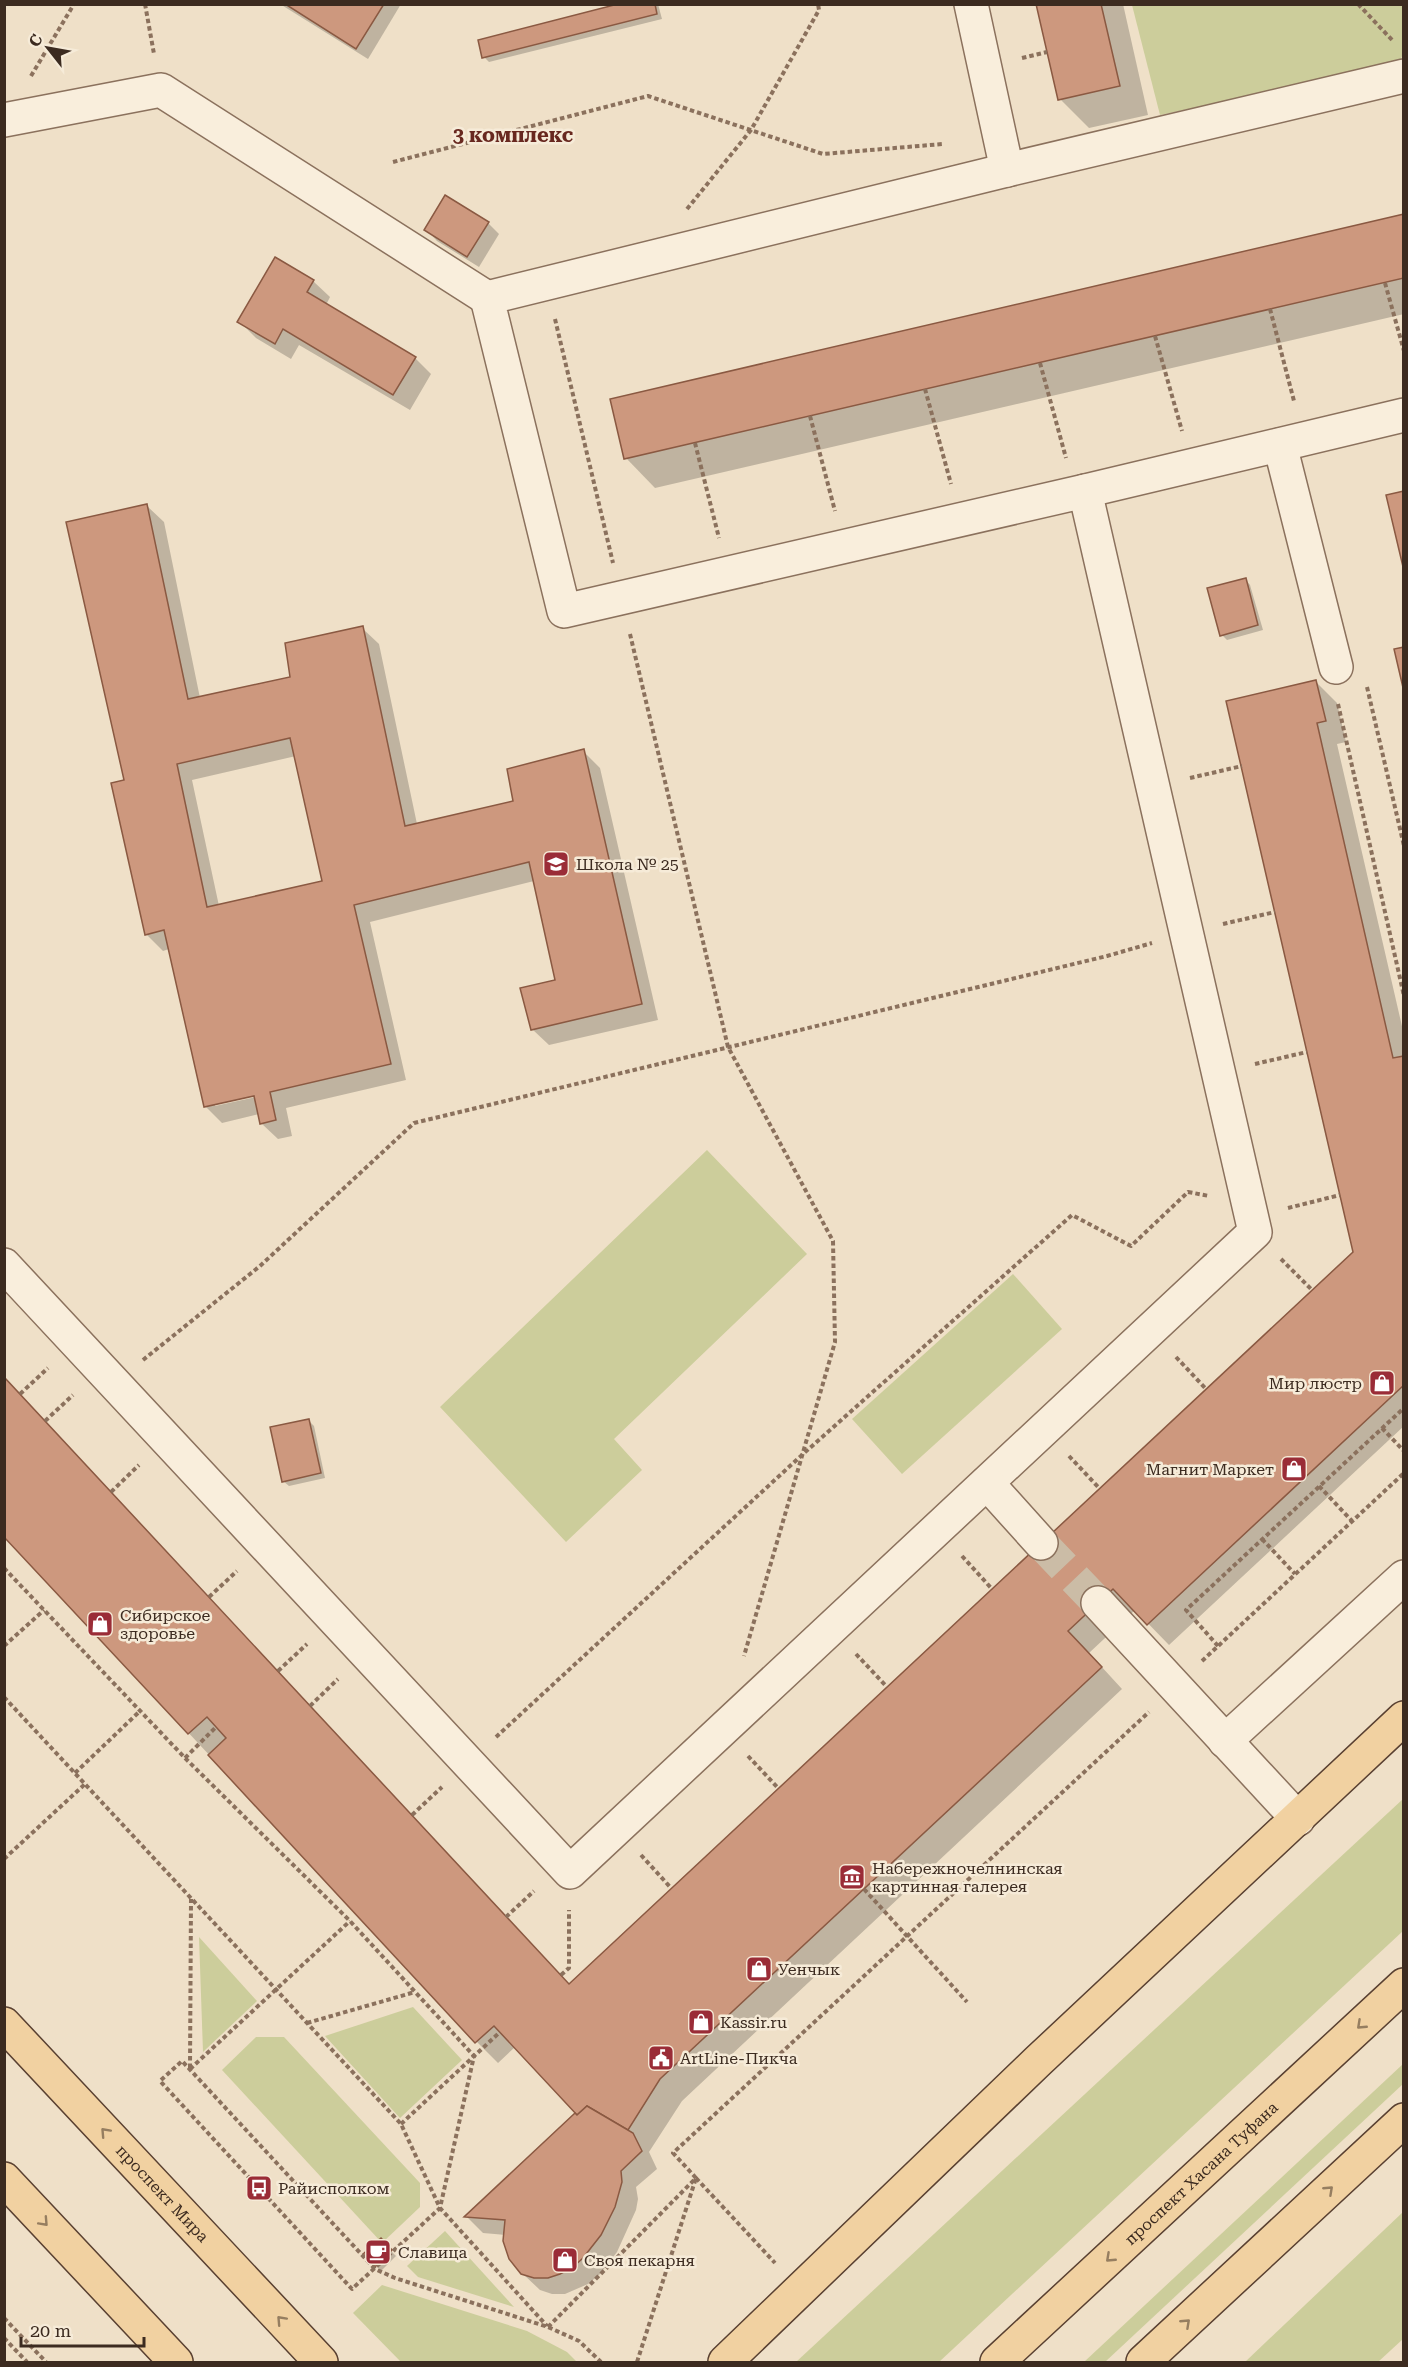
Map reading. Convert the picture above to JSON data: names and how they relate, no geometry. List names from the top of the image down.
{
  "streets": {
    "main road": ["проспект Хасана Туфана", "проспект Мира"]
  },
  "districts": ["3 комплекс"],
  "places": {
    "school or university": ["Школа № 25"],
    "shop": [
      "Мир люстр",
      "Магнит Маркет",
      "Сибирское здоровье",
      "Уенчык",
      "Kassir.ru",
      "Своя пекарня"
    ],
    "museum": ["Набережночелнинская картинная галерея"],
    "public building": ["ArtLine-Пикча"],
    "bus stop": ["Райисполком"],
    "cafe": ["Славица"]
  },
  "scale_bar": "20 m",
  "north": "top left"
}
